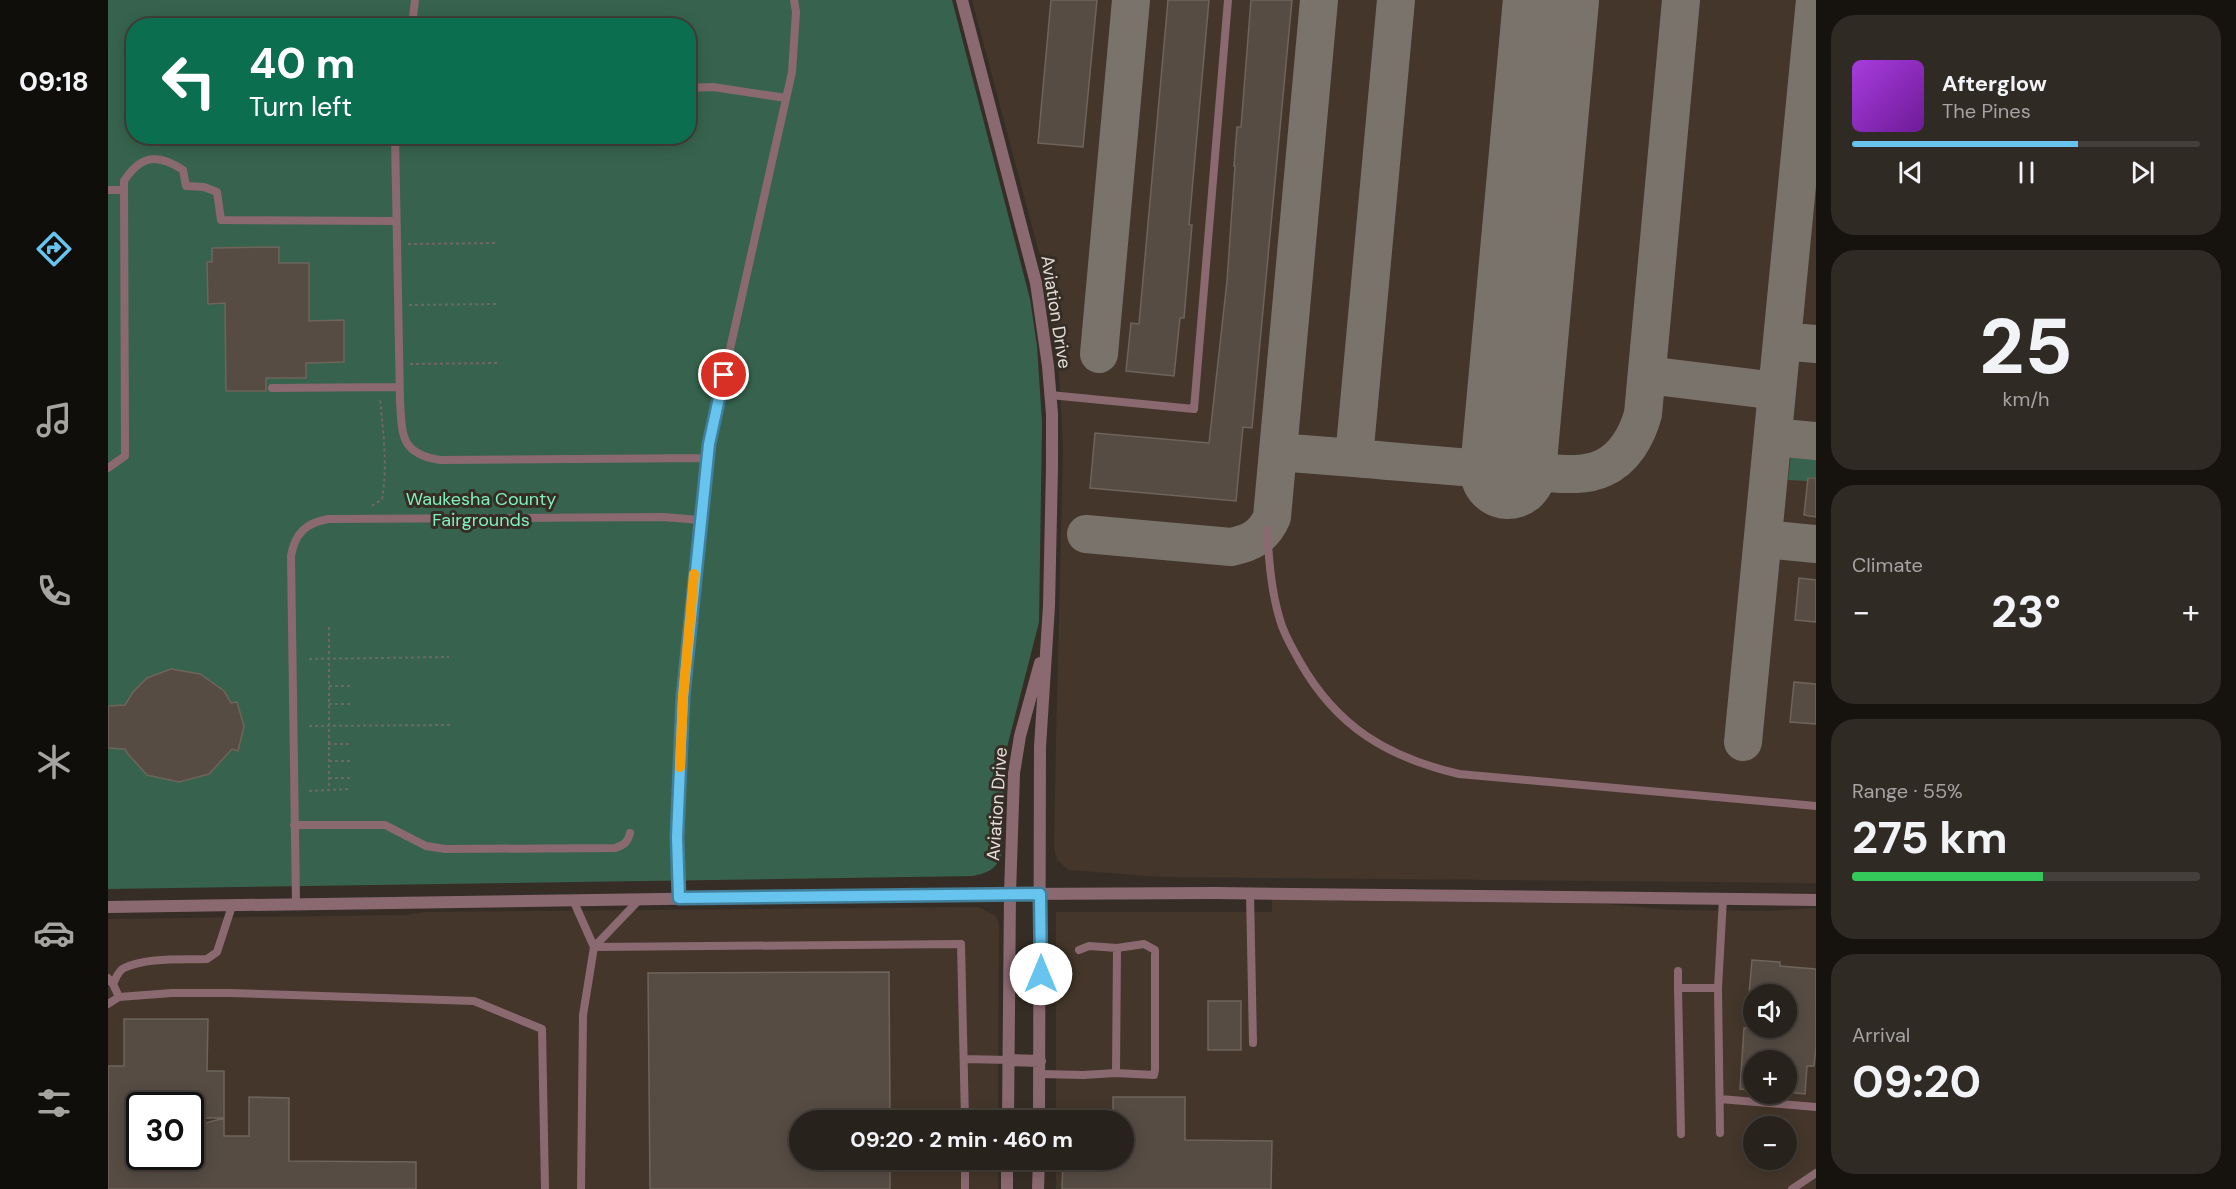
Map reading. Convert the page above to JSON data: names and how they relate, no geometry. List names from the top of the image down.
{
  "streets": {
    "street": ["Aviation Drive"]
  },
  "parks": ["Waukesha County Fairgrounds"],
  "page": {
    "tabs": "09:18",
    "turn": ["40 m", "Turn left"],
    "song": ["Afterglow", "The Pines"],
    "tile": [
      ["25", "km/h"],
      "Climate",
      ["Range · 55%", "275 km"],
      ["Arrival", "09:20"]
    ],
    "heat": ["−", "23°", "+"],
    "map_buttons": ["+", "−"],
    "limit": "30",
    "trip": "09:20 · 2 min · 460 m"
  }
}
